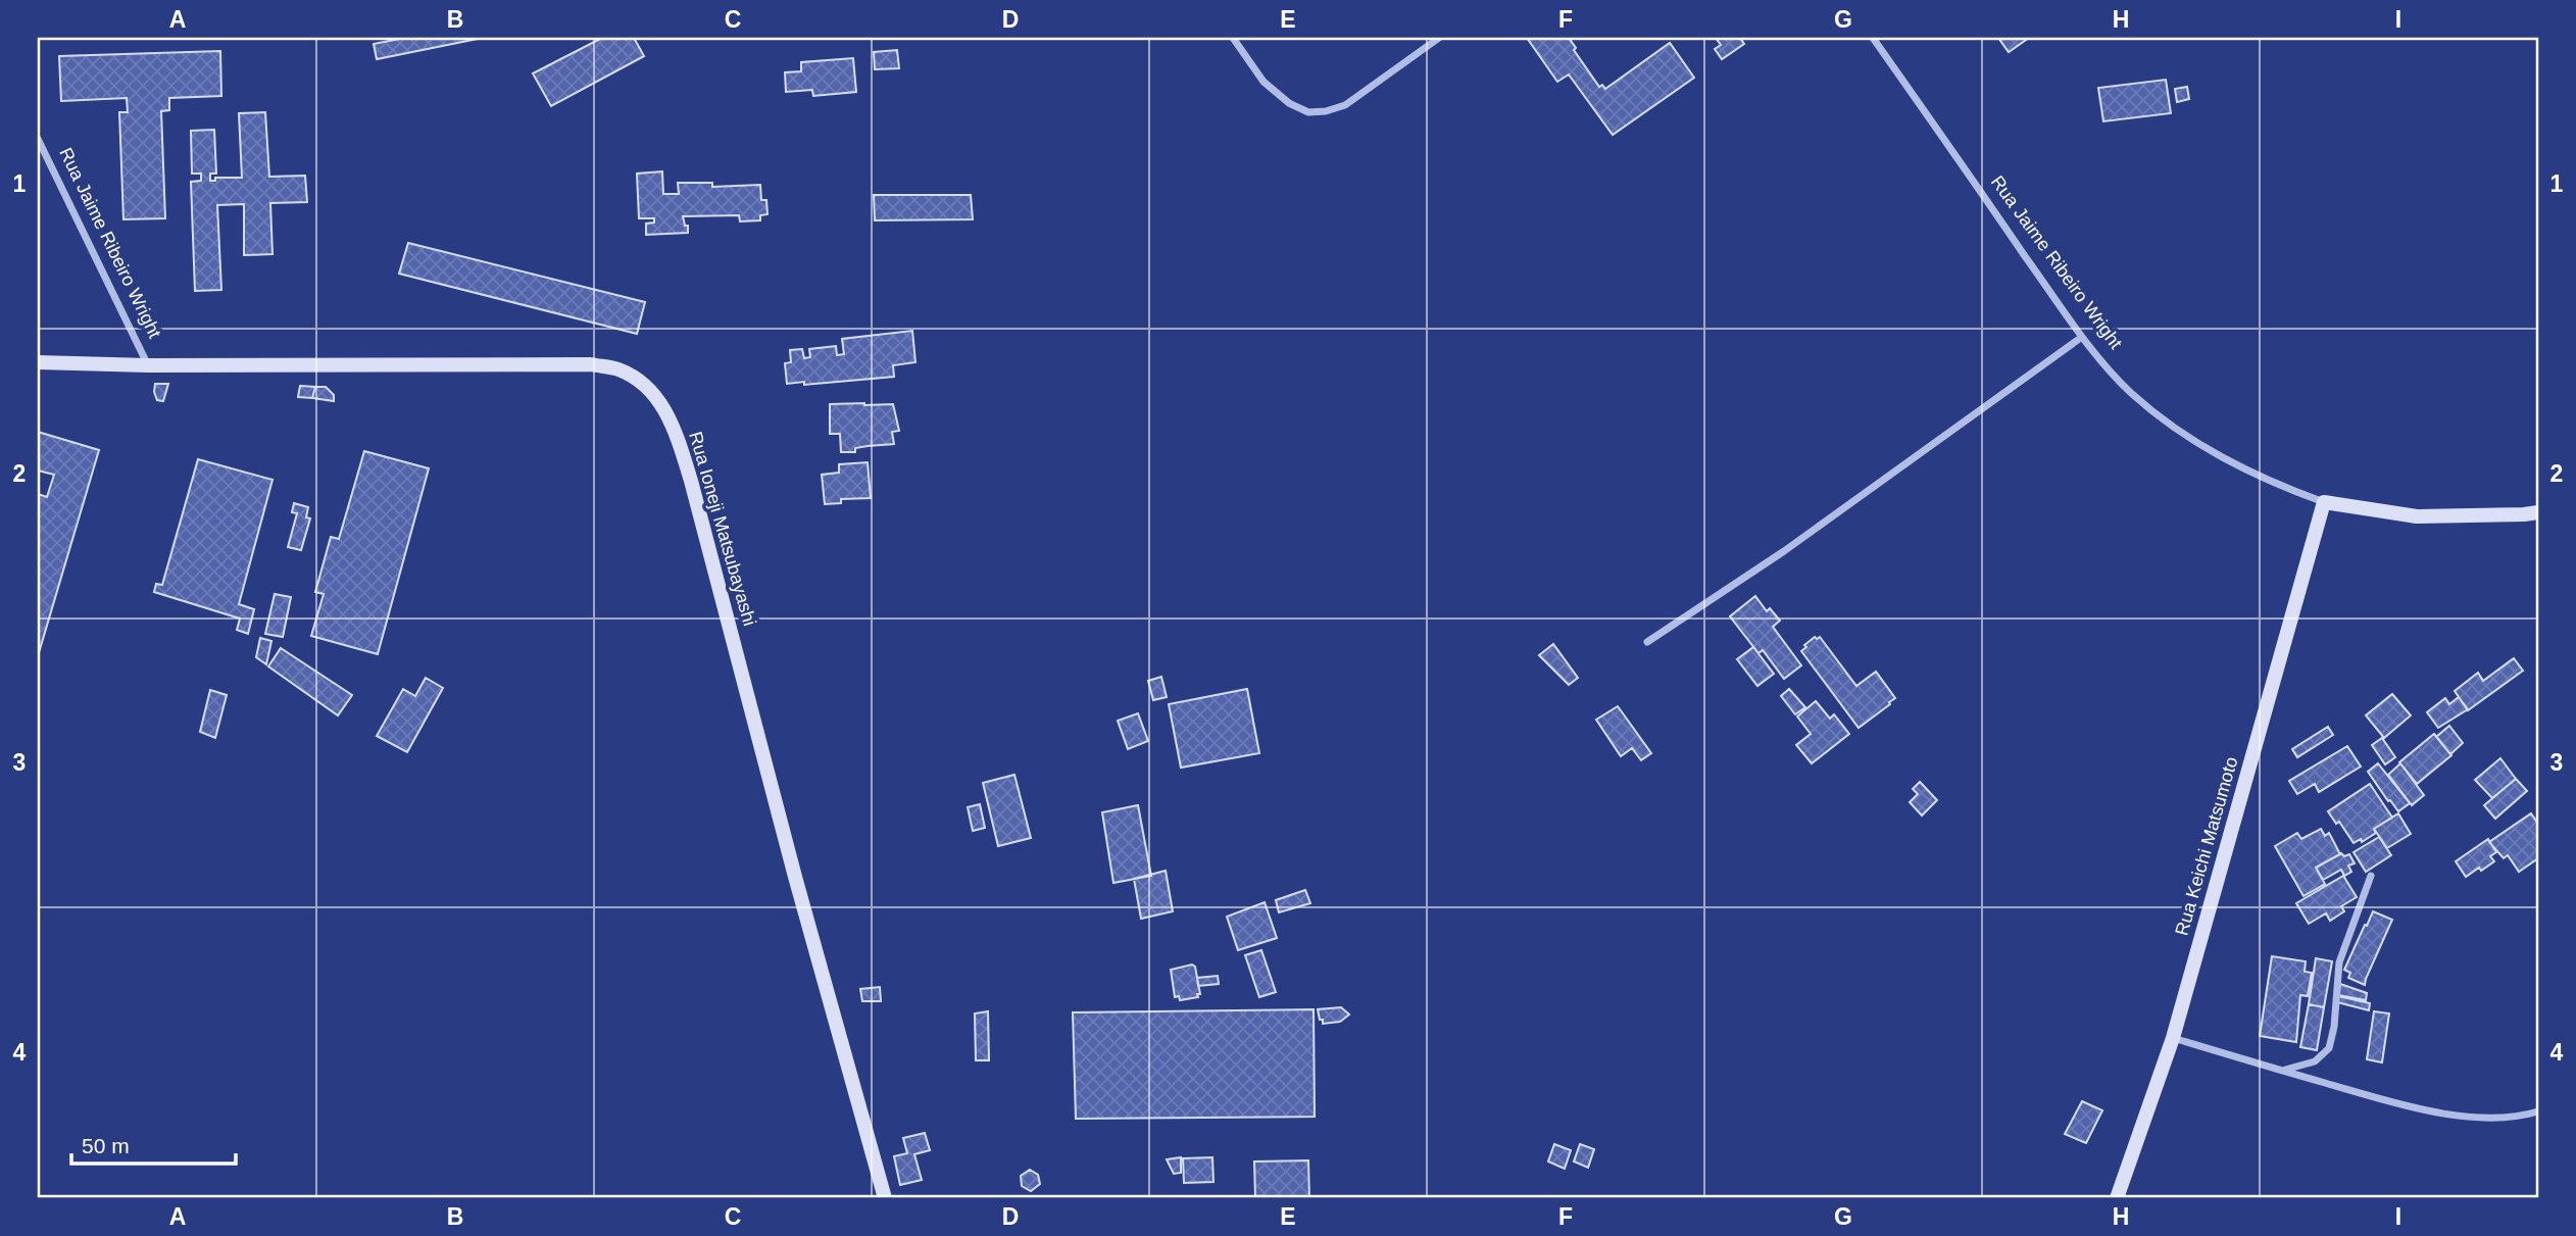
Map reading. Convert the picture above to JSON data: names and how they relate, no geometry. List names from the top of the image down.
{
  "streets": {
    "main road": ["Rua Jaime Ribeiro Wright", "Rua Ioneji Matsubayashi", "Rua Keichi Matsumoto"]
  },
  "crossings": [
    ["Rua Jaime Ribeiro Wright", "Rua Ioneji Matsubayashi"],
    ["Rua Jaime Ribeiro Wright", "Rua Keichi Matsumoto"]
  ],
  "scale_bar": "50 m",
  "grid": {
    "columns": [
      "A",
      "B",
      "C",
      "D",
      "E",
      "F",
      "G",
      "H",
      "I"
    ],
    "rows": [
      "1",
      "2",
      "3",
      "4"
    ]
  }
}
